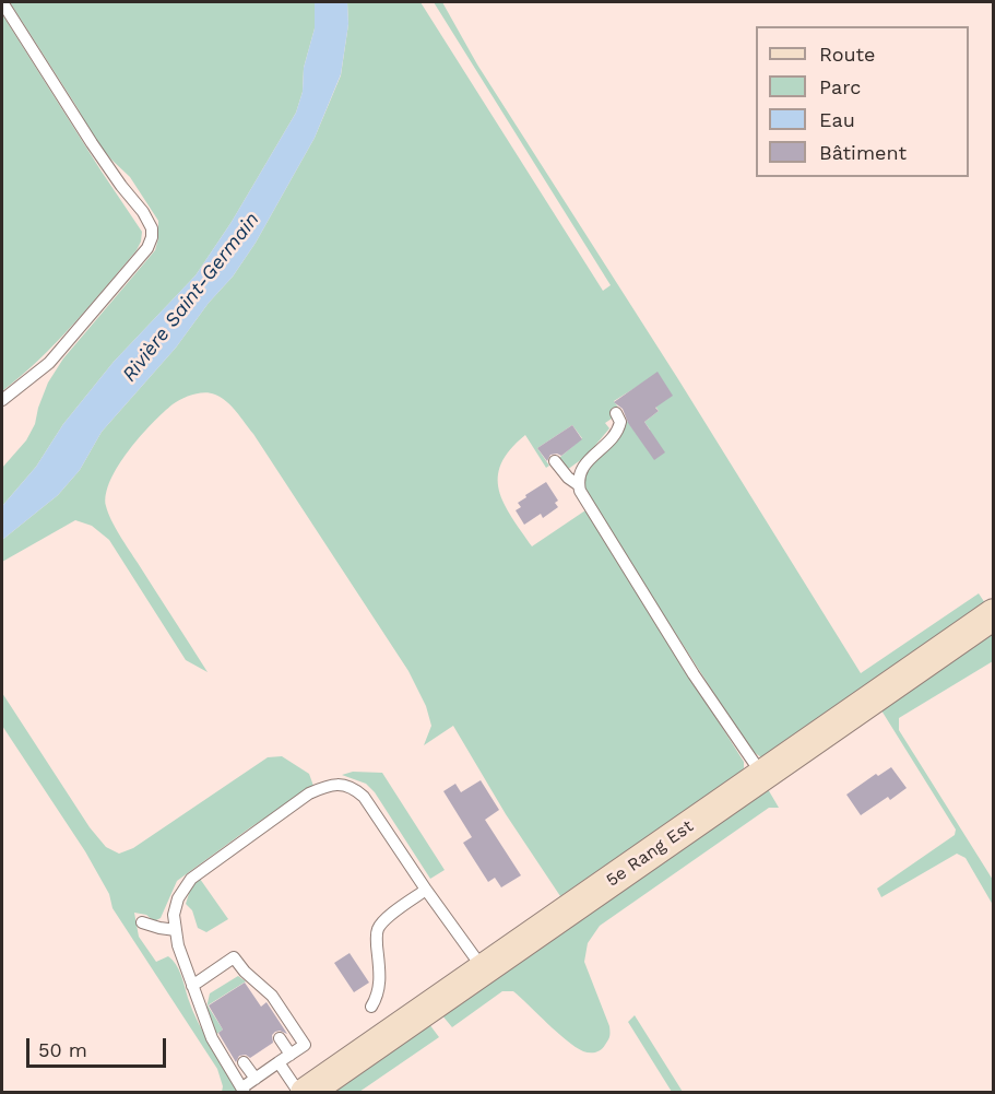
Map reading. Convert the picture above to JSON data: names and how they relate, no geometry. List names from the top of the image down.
{
  "streets": {
    "street": ["5e Rang Est"]
  },
  "water": ["Rivière Saint-Germain"],
  "legend": [
    "Route",
    "Parc",
    "Eau",
    "Bâtiment"
  ],
  "scale_bar": "50 m"
}
